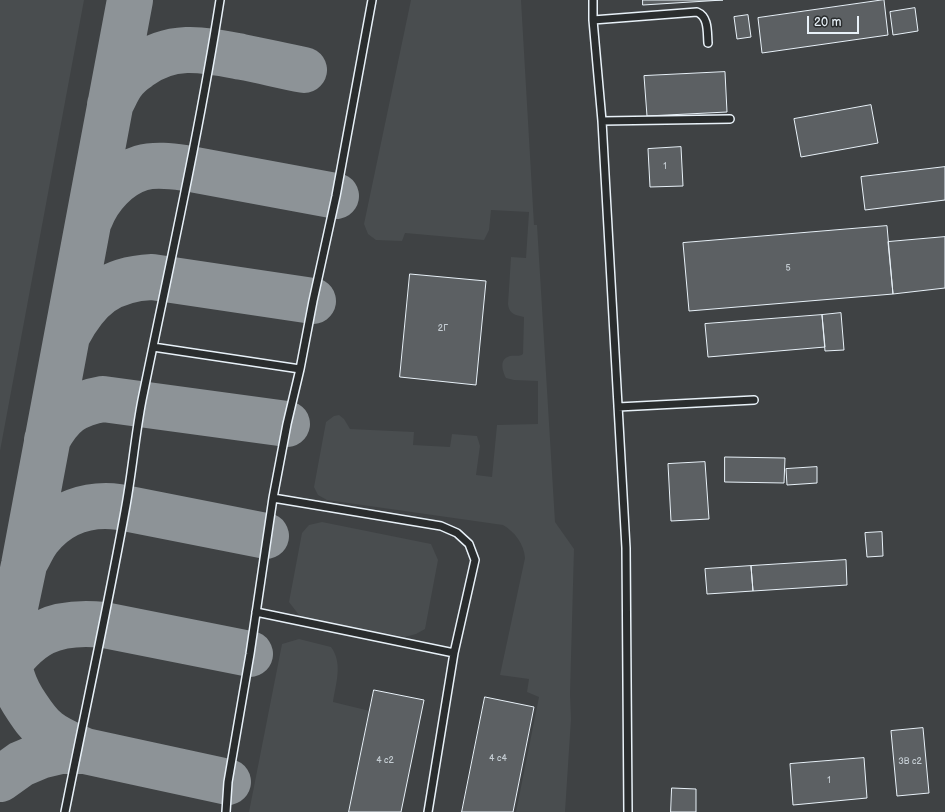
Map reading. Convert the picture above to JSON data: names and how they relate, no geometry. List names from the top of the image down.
{
  "house_numbers": [
    "1",
    "5",
    "2Г",
    "4 с4",
    "4 с2",
    "3В с2",
    "1"
  ],
  "scale_bar": "20 m"
}
